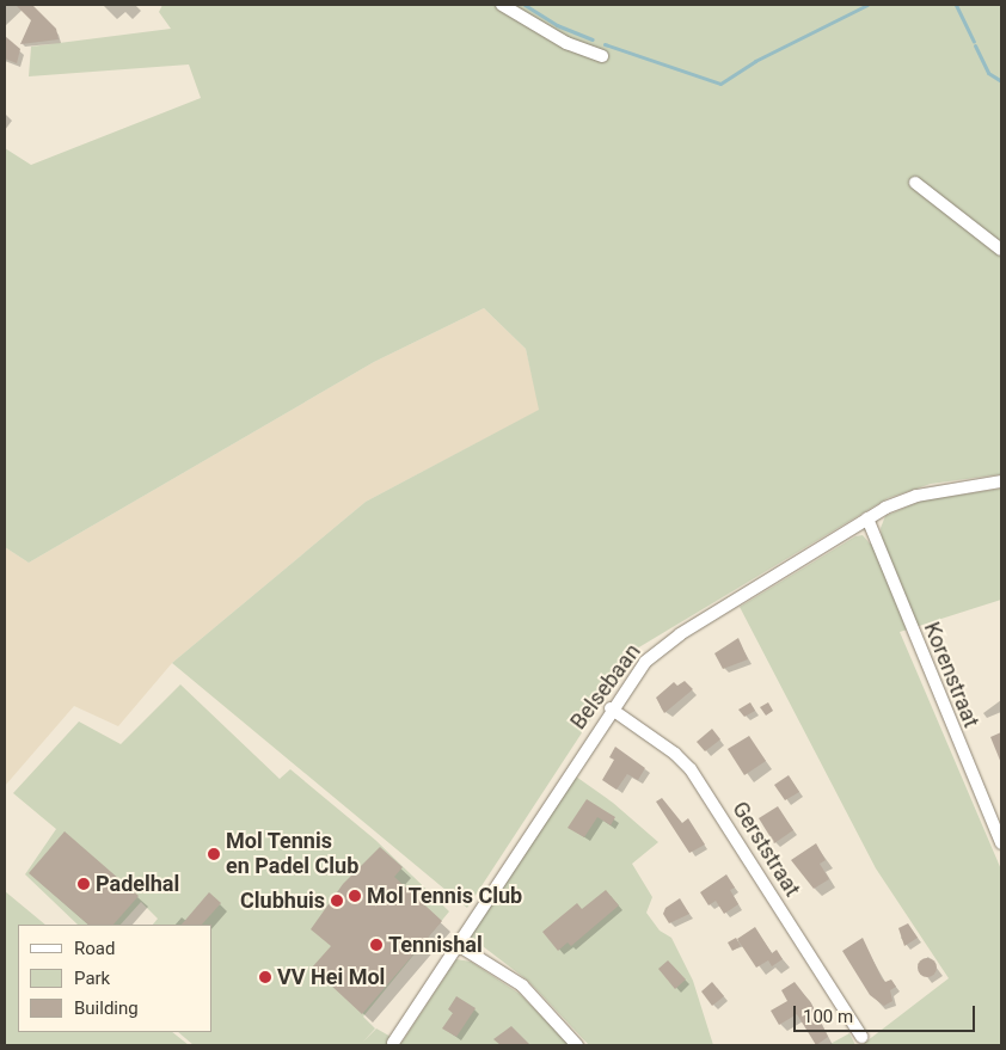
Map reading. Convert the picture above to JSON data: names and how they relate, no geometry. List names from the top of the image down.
{
  "streets": {
    "street": ["Korenstraat", "Belsebaan", "Gerststraat"]
  },
  "crossings": [
    ["Korenstraat", "Belsebaan"],
    ["Belsebaan", "Gerststraat"]
  ],
  "places": [
    "Mol Tennis en Padel Club",
    "Padelhal",
    "Mol Tennis Club",
    "Clubhuis",
    "Tennishal",
    "VV Hei Mol"
  ],
  "legend": ["Road", "Park", "Building"],
  "scale_bar": "100 m"
}
